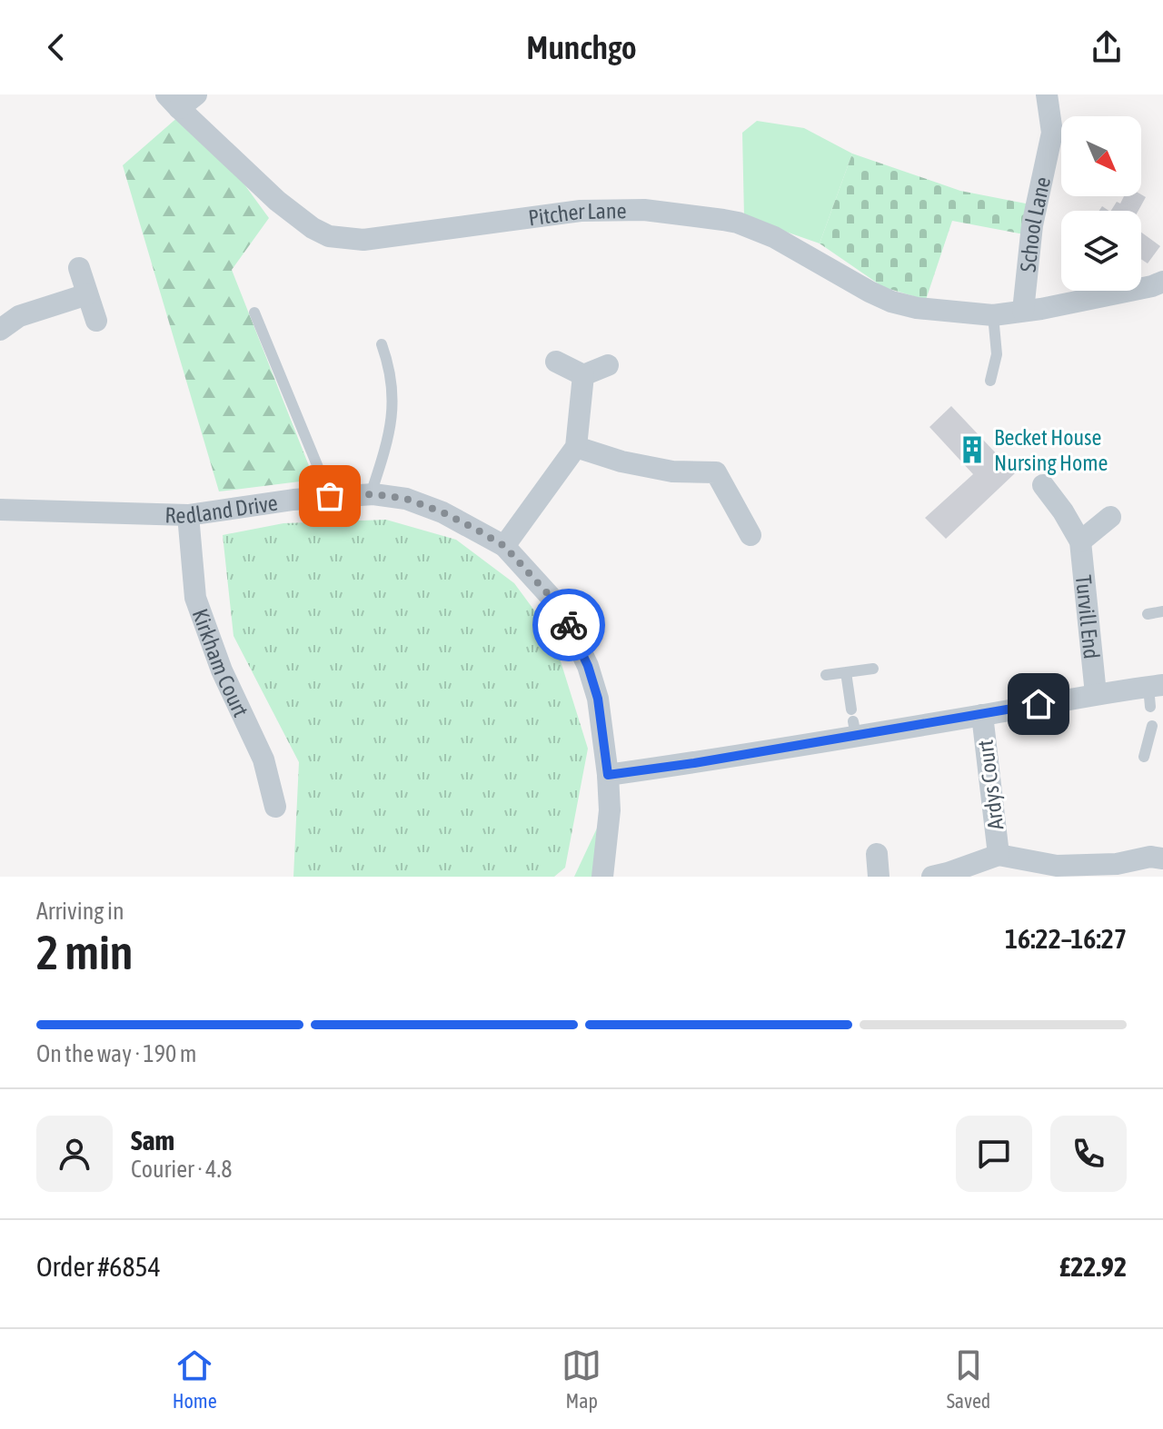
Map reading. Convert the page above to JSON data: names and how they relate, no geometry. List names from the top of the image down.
{
  "streets": {
    "street": [
      "Pitcher Lane",
      "School Lane",
      "Redland Drive",
      "Turvill End",
      "Kirkham Court",
      "Ardys Court"
    ]
  },
  "crossings": [
    ["Pitcher Lane", "School Lane"],
    ["Redland Drive", "Kirkham Court"]
  ],
  "places": {
    "building": ["Becket House Nursing Home"]
  },
  "north": "bottom right",
  "page": {
    "header": "Munchgo",
    "heading": ["2 min", "Arriving in", "16:22–16:27"],
    "panel": [
      "Sam",
      "Courier · 4.8",
      "Order #6854",
      "£22.92"
    ],
    "bar": "On the way · 190 m",
    "tabs": ["Home", "Map", "Saved"]
  }
}
